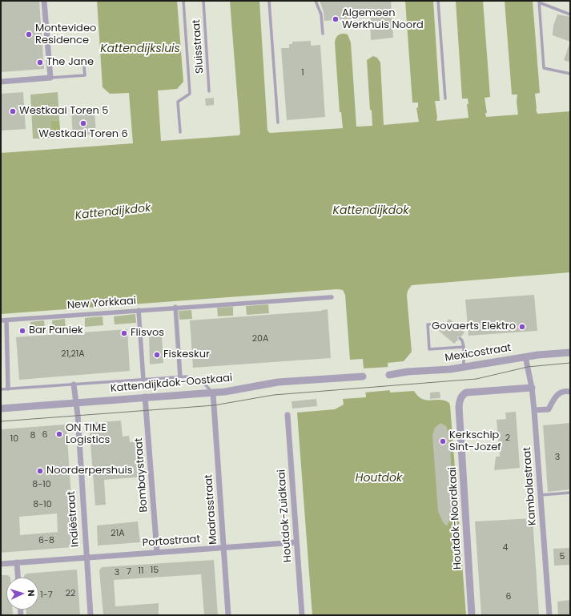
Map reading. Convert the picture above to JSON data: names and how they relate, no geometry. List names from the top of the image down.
{
  "streets": {
    "street": [
      "New Yorkkaai",
      "Mexicostraat",
      "Kattendijkdok-Oostkaai",
      "Bombaystraat",
      "Kambalastraat",
      "Madrasstraat",
      "Houtdok-Zuidkaai",
      "Houtdok-Noordkaai",
      "Indiëstraat",
      "Portostraat"
    ],
    "lane": ["Sluisstraat"]
  },
  "crossings": [
    ["Mexicostraat", "Kambalastraat"],
    ["Kattendijkdok-Oostkaai", "Bombaystraat"],
    ["Kattendijkdok-Oostkaai", "Madrasstraat"],
    ["Kattendijkdok-Oostkaai", "Indiëstraat"],
    ["Bombaystraat", "Portostraat"],
    ["Kambalastraat", "Houtdok-Noordkaai"],
    ["Madrasstraat", "Portostraat"],
    ["Houtdok-Zuidkaai", "Portostraat"],
    ["Indiëstraat", "Portostraat"]
  ],
  "water": ["Kattendijksluis", "Kattendijkdok", "Houtdok"],
  "places": [
    "Algemeen Werkhuis Noord",
    "Montevideo Residence",
    "The Jane",
    "Westkaai Toren 5",
    "Westkaai Toren 6",
    "Govaerts Elektro",
    "Bar Paniek",
    "Flisvos",
    "Fiskeskur",
    "ON TIME Logistics",
    "Kerkschip Sint-Jozef",
    "Noorderpershuis"
  ],
  "house_numbers": [
    "1",
    "20A",
    "21,21A",
    "6",
    "8",
    "2",
    "10",
    "3",
    "8-10",
    "8-10",
    "21A",
    "6-8",
    "4",
    "5",
    "15",
    "11",
    "7",
    "3",
    "22",
    "1-7",
    "6"
  ],
  "north": "right"
}
